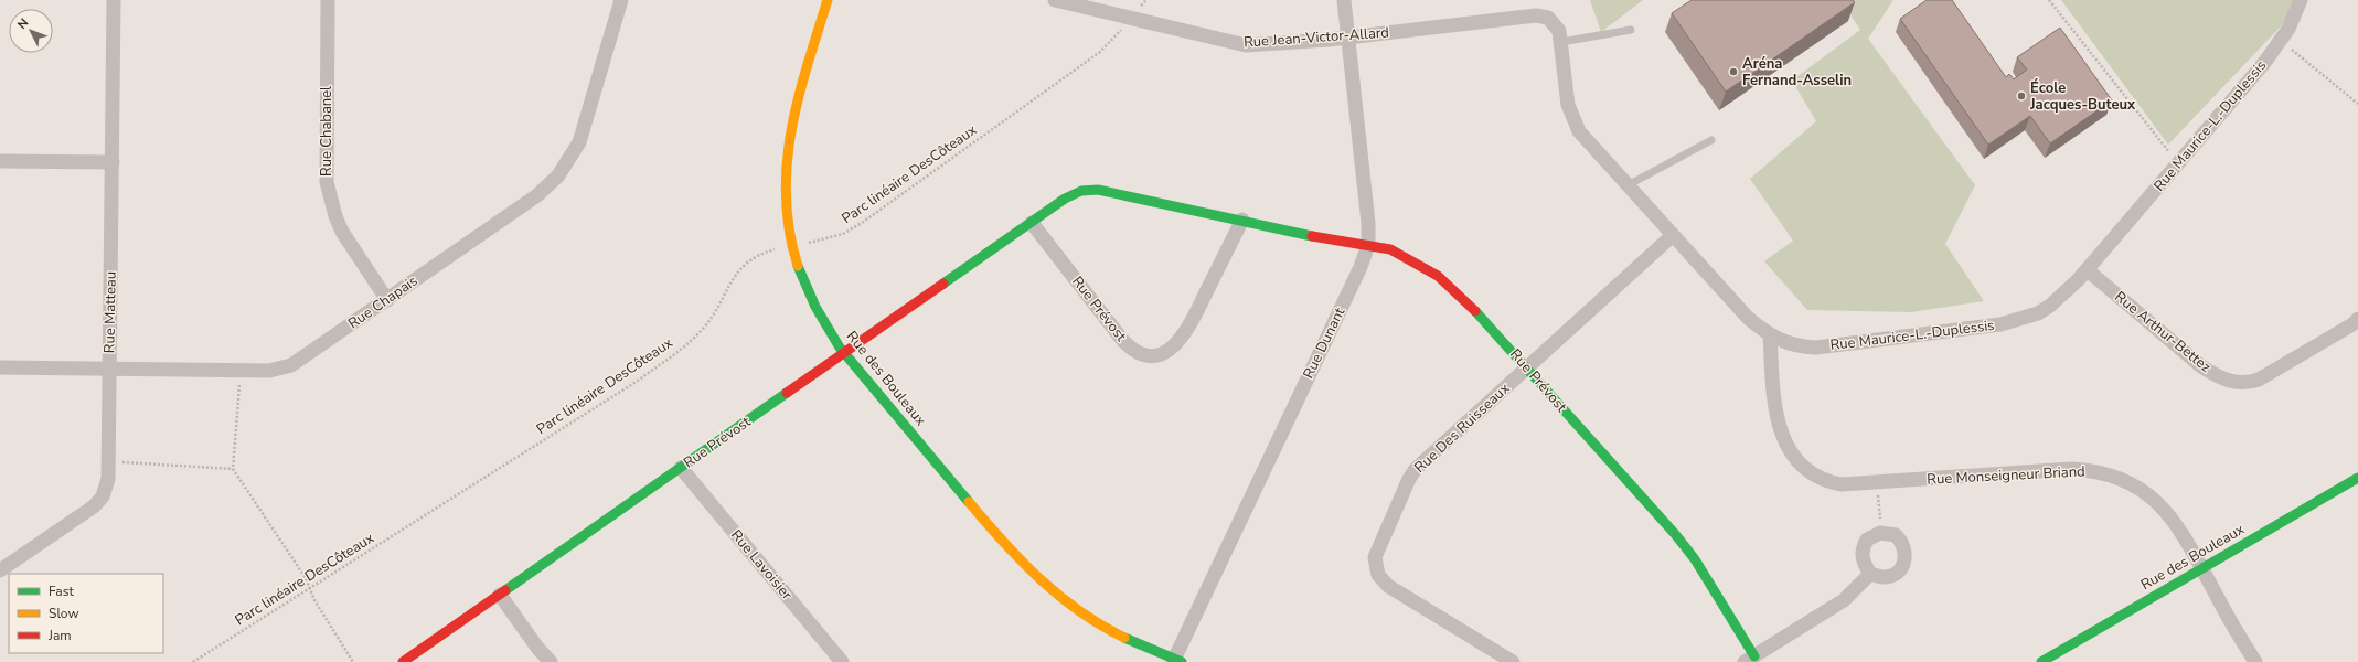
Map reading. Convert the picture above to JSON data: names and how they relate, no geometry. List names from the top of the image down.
{
  "streets": {
    "street": [
      "Rue Jean-Victor-Allard",
      "Rue Maurice-L.-Duplessis",
      "Rue Chabanel",
      "Rue Chapais",
      "Rue Prévost",
      "Rue Matteau",
      "Rue Arthur-Bettez",
      "Rue Dunant",
      "Rue des Bouleaux",
      "Rue Des Ruisseaux",
      "Rue Monseigneur Briand",
      "Rue Lavoisier"
    ],
    "path": ["Parc linéaire DesCôteaux"]
  },
  "crossings": [
    ["Rue Jean-Victor-Allard", "Rue Maurice-L.-Duplessis"],
    ["Rue Jean-Victor-Allard", "Parc linéaire DesCôteaux"],
    ["Rue Jean-Victor-Allard", "Rue Dunant"],
    ["Rue Maurice-L.-Duplessis", "Rue Arthur-Bettez"],
    ["Rue Maurice-L.-Duplessis", "Rue Des Ruisseaux"],
    ["Rue Maurice-L.-Duplessis", "Rue Monseigneur Briand"],
    ["Rue Chabanel", "Rue Chapais"],
    ["Parc linéaire DesCôteaux", "Rue des Bouleaux"],
    ["Rue Chapais", "Rue Matteau"],
    ["Rue Prévost", "Rue Dunant"],
    ["Rue Prévost", "Rue des Bouleaux"],
    ["Rue Prévost", "Rue Des Ruisseaux"],
    ["Rue Prévost", "Rue Lavoisier"],
    ["Rue Dunant", "Rue des Bouleaux"],
    ["Rue des Bouleaux", "Rue Monseigneur Briand"]
  ],
  "places": ["Aréna Fernand-Asselin", "École Jacques-Buteux"],
  "legend": ["Fast", "Slow", "Jam"],
  "north": "top left"
}
